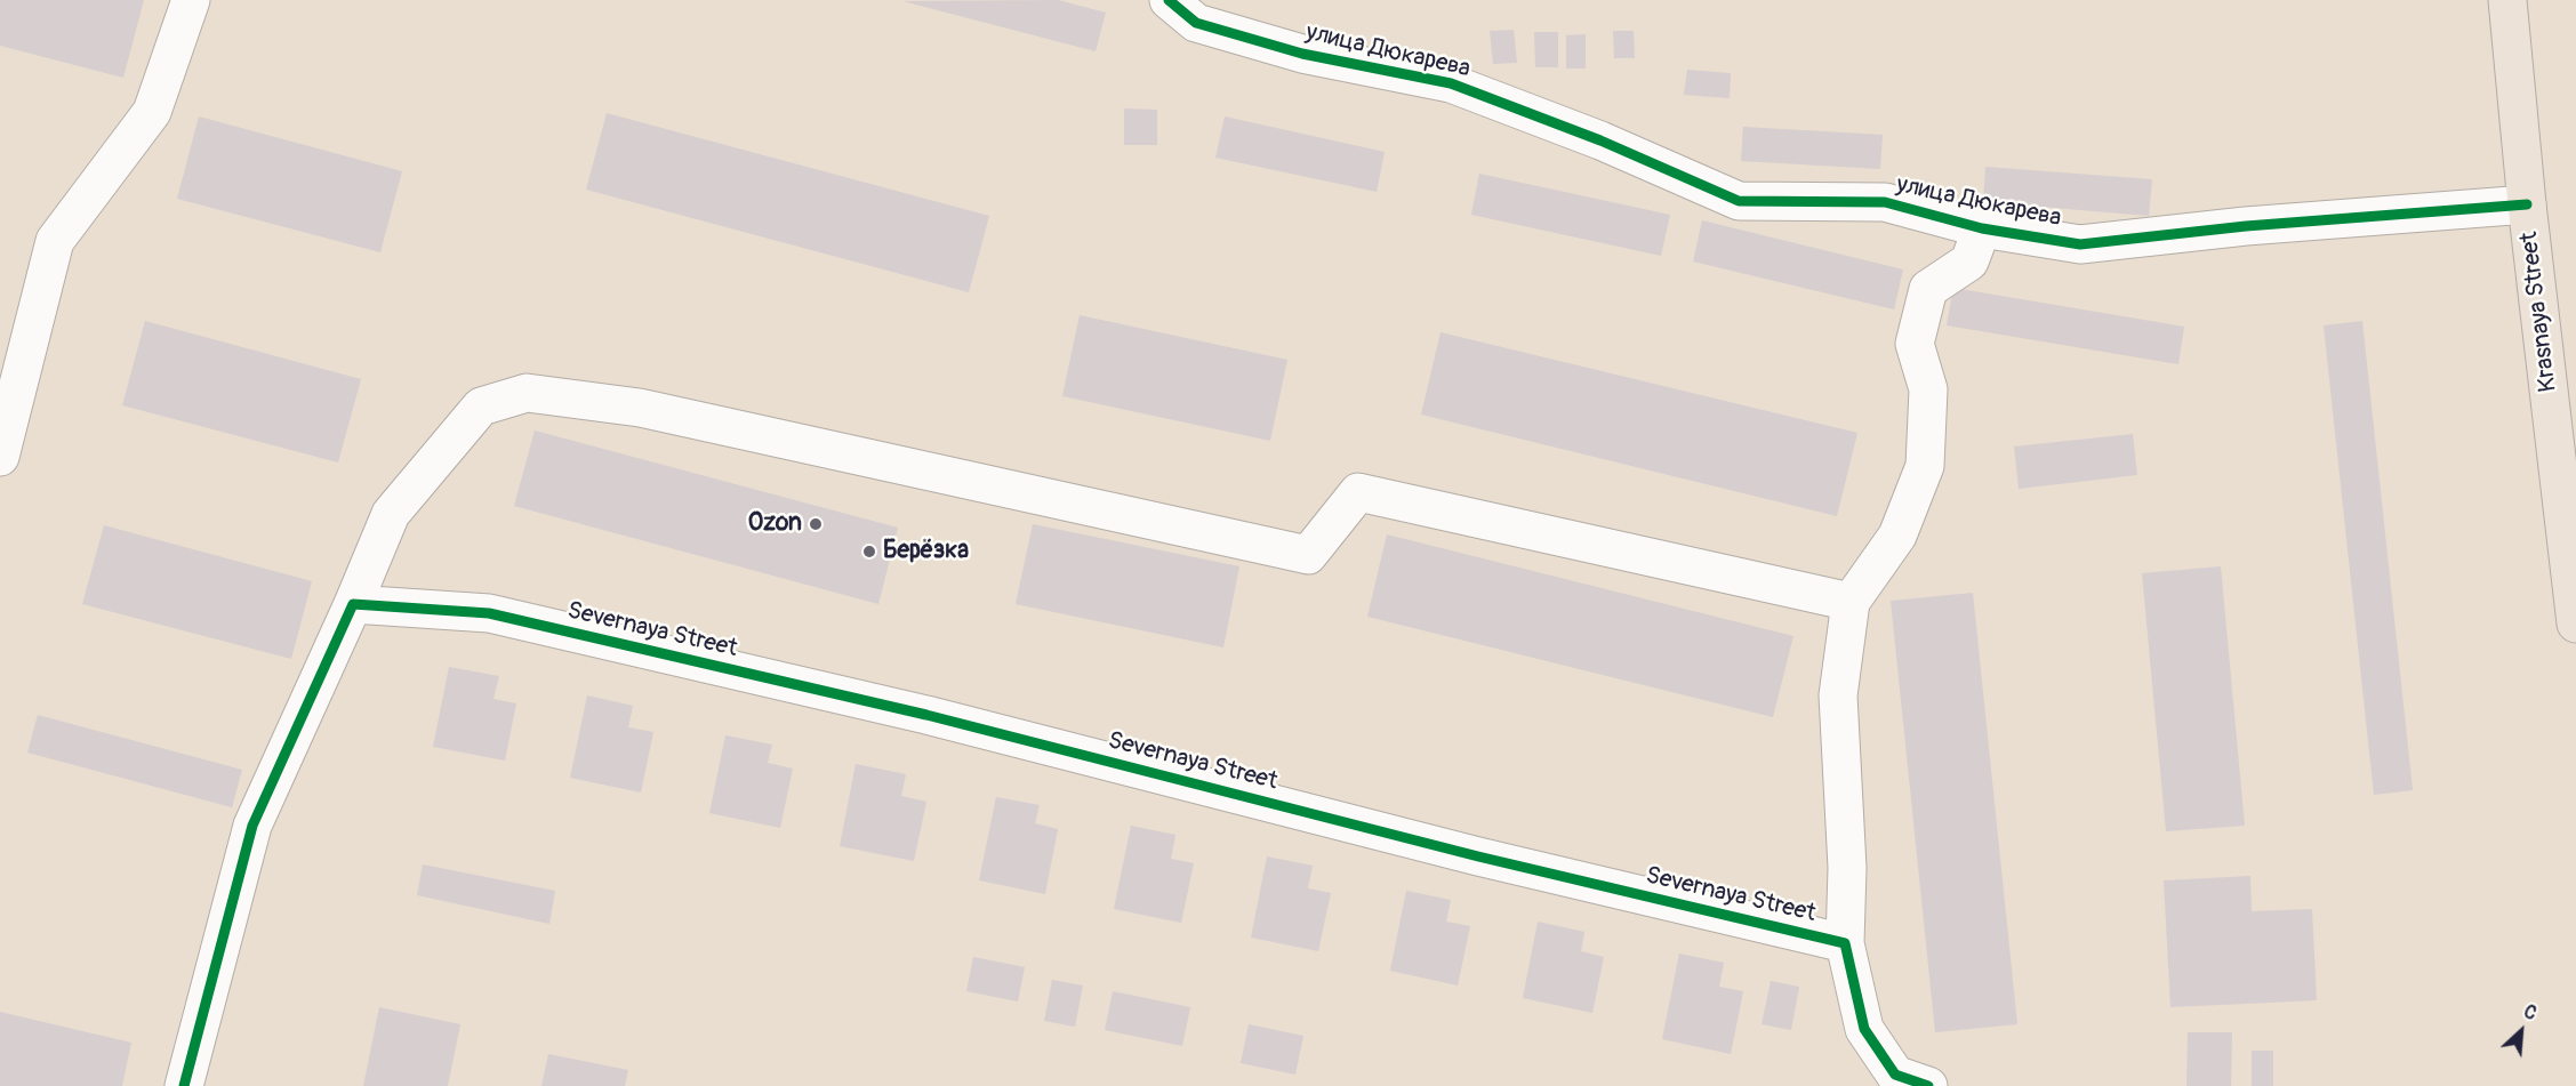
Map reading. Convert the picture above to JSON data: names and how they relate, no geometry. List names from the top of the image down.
{
  "streets": {
    "main road": ["Krasnaya Street"],
    "street": ["улица Дюкарева", "Severnaya Street"]
  },
  "crossings": [
    ["улица Дюкарева", "Krasnaya Street"]
  ],
  "places": ["Ozon", "Берёзка"],
  "north": "top right"
}
